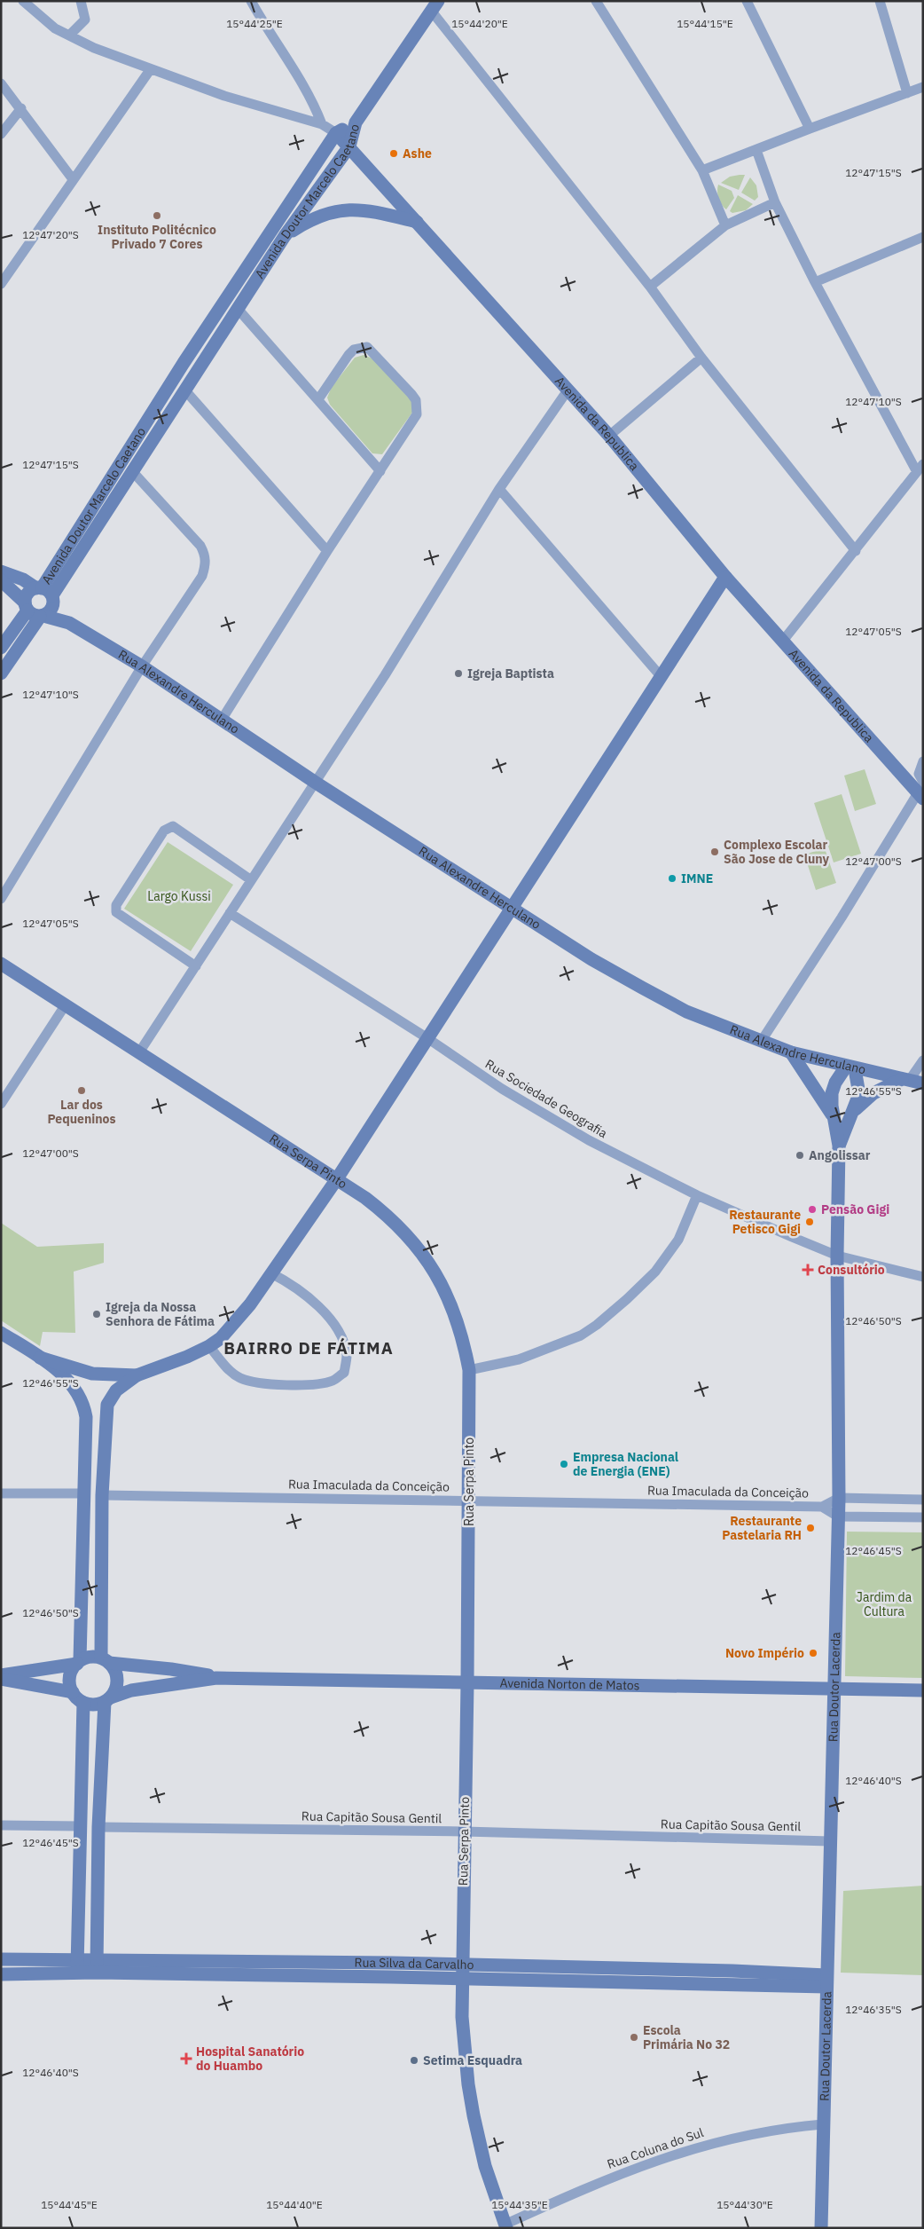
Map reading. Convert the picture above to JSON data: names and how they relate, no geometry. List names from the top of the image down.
{
  "streets": {
    "street": [
      "Avenida Doutor Marcelo Caetano",
      "Avenida da Republica",
      "Rua Alexandre Herculano",
      "Rua Sociedade Geografia",
      "Rua Serpa Pinto",
      "Rua Imaculada da Conceição",
      "Avenida Norton de Matos",
      "Rua Doutor Lacerda",
      "Rua Capitão Sousa Gentil",
      "Rua Silva da Carvalho",
      "Rua Coluna do Sul"
    ]
  },
  "crossings": [
    ["Avenida Doutor Marcelo Caetano", "Avenida da Republica"],
    ["Avenida Doutor Marcelo Caetano", "Rua Alexandre Herculano"],
    ["Rua Alexandre Herculano", "Rua Doutor Lacerda"],
    ["Rua Sociedade Geografia", "Rua Doutor Lacerda"],
    ["Rua Serpa Pinto", "Rua Imaculada da Conceição"],
    ["Rua Serpa Pinto", "Avenida Norton de Matos"],
    ["Rua Serpa Pinto", "Rua Capitão Sousa Gentil"],
    ["Rua Serpa Pinto", "Rua Silva da Carvalho"],
    ["Rua Serpa Pinto", "Rua Coluna do Sul"],
    ["Rua Imaculada da Conceição", "Rua Doutor Lacerda"],
    ["Avenida Norton de Matos", "Rua Doutor Lacerda"],
    ["Rua Doutor Lacerda", "Rua Capitão Sousa Gentil"],
    ["Rua Doutor Lacerda", "Rua Silva da Carvalho"],
    ["Rua Doutor Lacerda", "Rua Coluna do Sul"]
  ],
  "districts": ["BAIRRO DE FÁTIMA"],
  "parks": ["Largo Kussi", "Jardim da Cultura"],
  "places": {
    "other": [
      "Ashe",
      "Instituto Politécnico Privado 7 Cores",
      "Igreja Baptista",
      "Complexo Escolar São Jose de Cluny",
      "IMNE",
      "Lar dos Pequeninos",
      "Angolissar",
      "Pensão Gigi",
      "Restaurante Petisco Gigi",
      "Igreja da Nossa Senhora de Fátima",
      "Empresa Nacional de Energia (ENE)",
      "Restaurante Pastelaria RH",
      "Novo Império",
      "Escola Primária No 32",
      "Setima Esquadra"
    ],
    "health": ["Consultório", "Hospital Sanatório do Huambo"]
  },
  "coordinates": [
    "15°44'25\"E",
    "15°44'20\"E",
    "15°44'15\"E",
    "12°47'15\"S",
    "12°47'20\"S",
    "12°47'10\"S",
    "12°47'05\"S",
    "12°47'00\"S",
    "12°46'55\"S",
    "12°46'50\"S",
    "12°46'45\"S",
    "12°46'40\"S",
    "12°46'35\"S",
    "15°44'45\"E",
    "15°44'40\"E",
    "15°44'35\"E",
    "15°44'30\"E"
  ]
}
